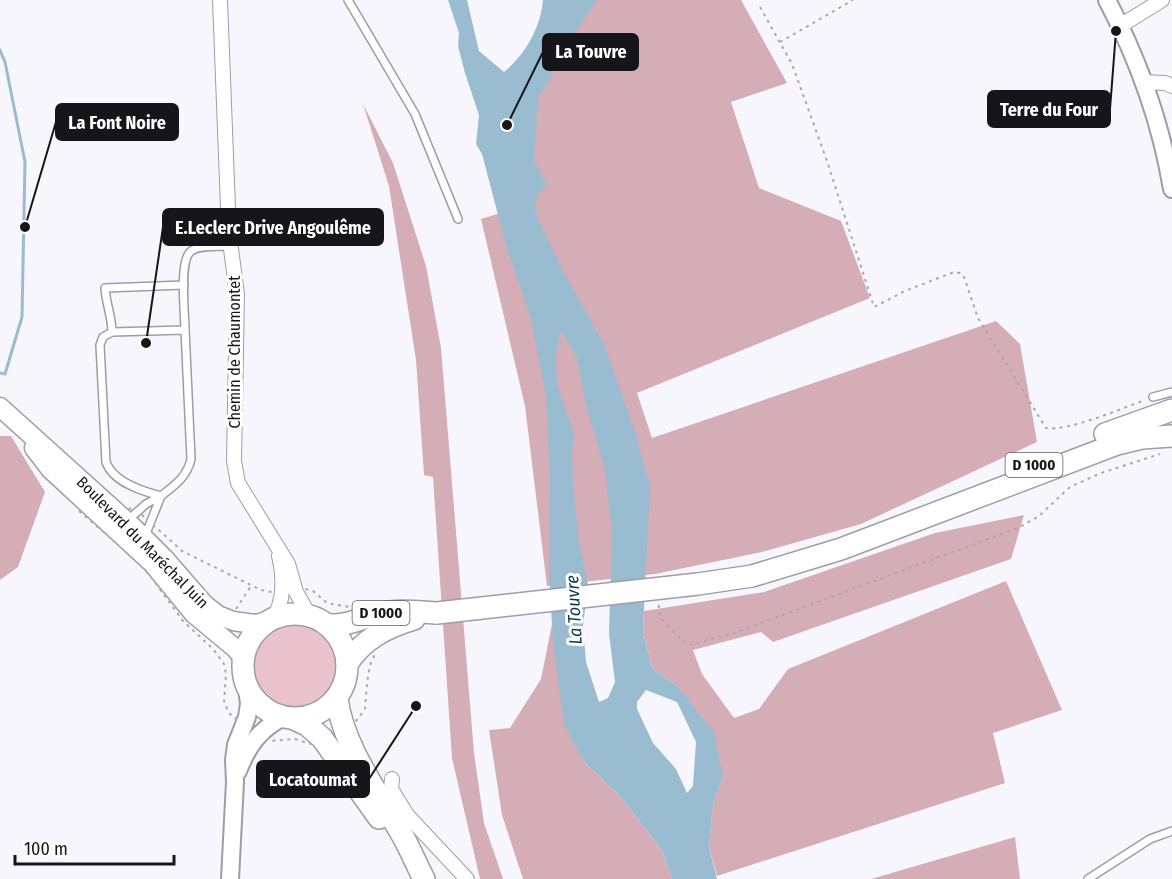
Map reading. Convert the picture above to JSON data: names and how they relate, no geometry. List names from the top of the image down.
{
  "streets": {
    "main road": ["D 1000", "Boulevard du Maréchal Juin"],
    "street": ["Chemin de Chaumontet"]
  },
  "crossings": [
    ["Chemin de Chaumontet", "D 1000"],
    ["Chemin de Chaumontet", "Boulevard du Maréchal Juin"],
    ["D 1000", "Boulevard du Maréchal Juin"]
  ],
  "water": ["La Touvre"],
  "places": [
    "Terre du Four",
    "La Touvre",
    "La Font Noire",
    "E.Leclerc Drive Angoulême",
    "Locatoumat"
  ],
  "scale_bar": "100 m"
}
